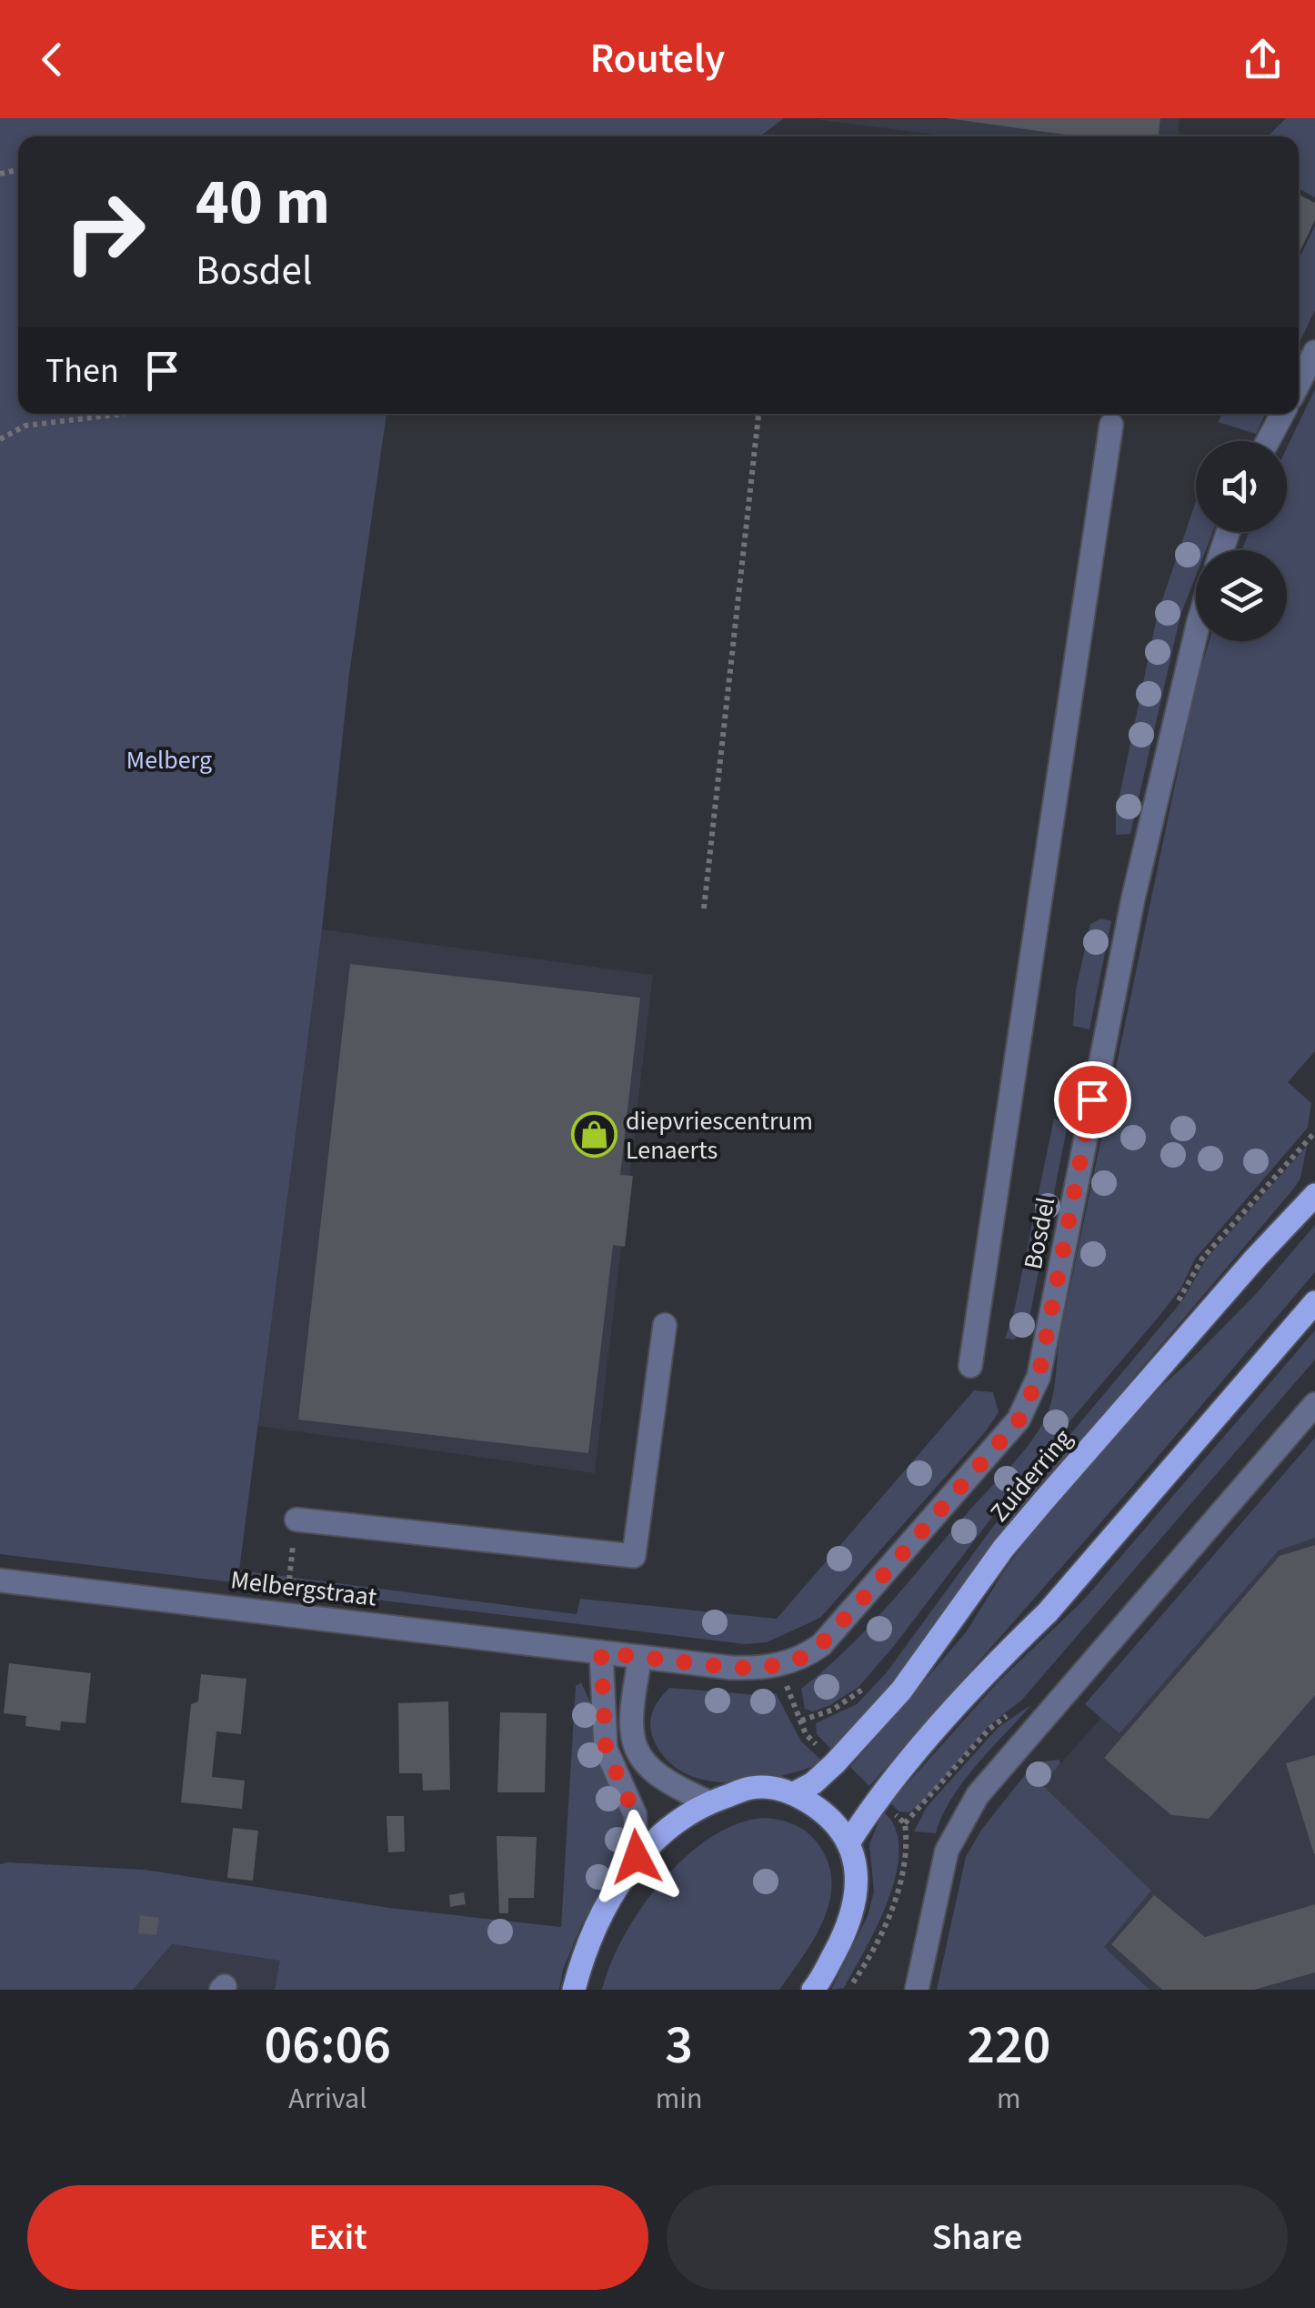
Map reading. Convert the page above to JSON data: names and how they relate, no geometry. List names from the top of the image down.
{
  "streets": {
    "main road": ["Zuiderring"],
    "street": ["Bosdel", "Melbergstraat"]
  },
  "crossings": [
    ["Bosdel", "Melbergstraat"]
  ],
  "parks": ["Melberg"],
  "places": {
    "shop": ["diepvriescentrum Lenaerts"]
  },
  "page": {
    "header": "Routely",
    "turn": ["40 m", "Bosdel"],
    "then": "Then",
    "eta": [
      "06:06",
      "Arrival",
      "3",
      "min",
      "220",
      "m"
    ],
    "buttons": ["Exit", "Share"]
  }
}
